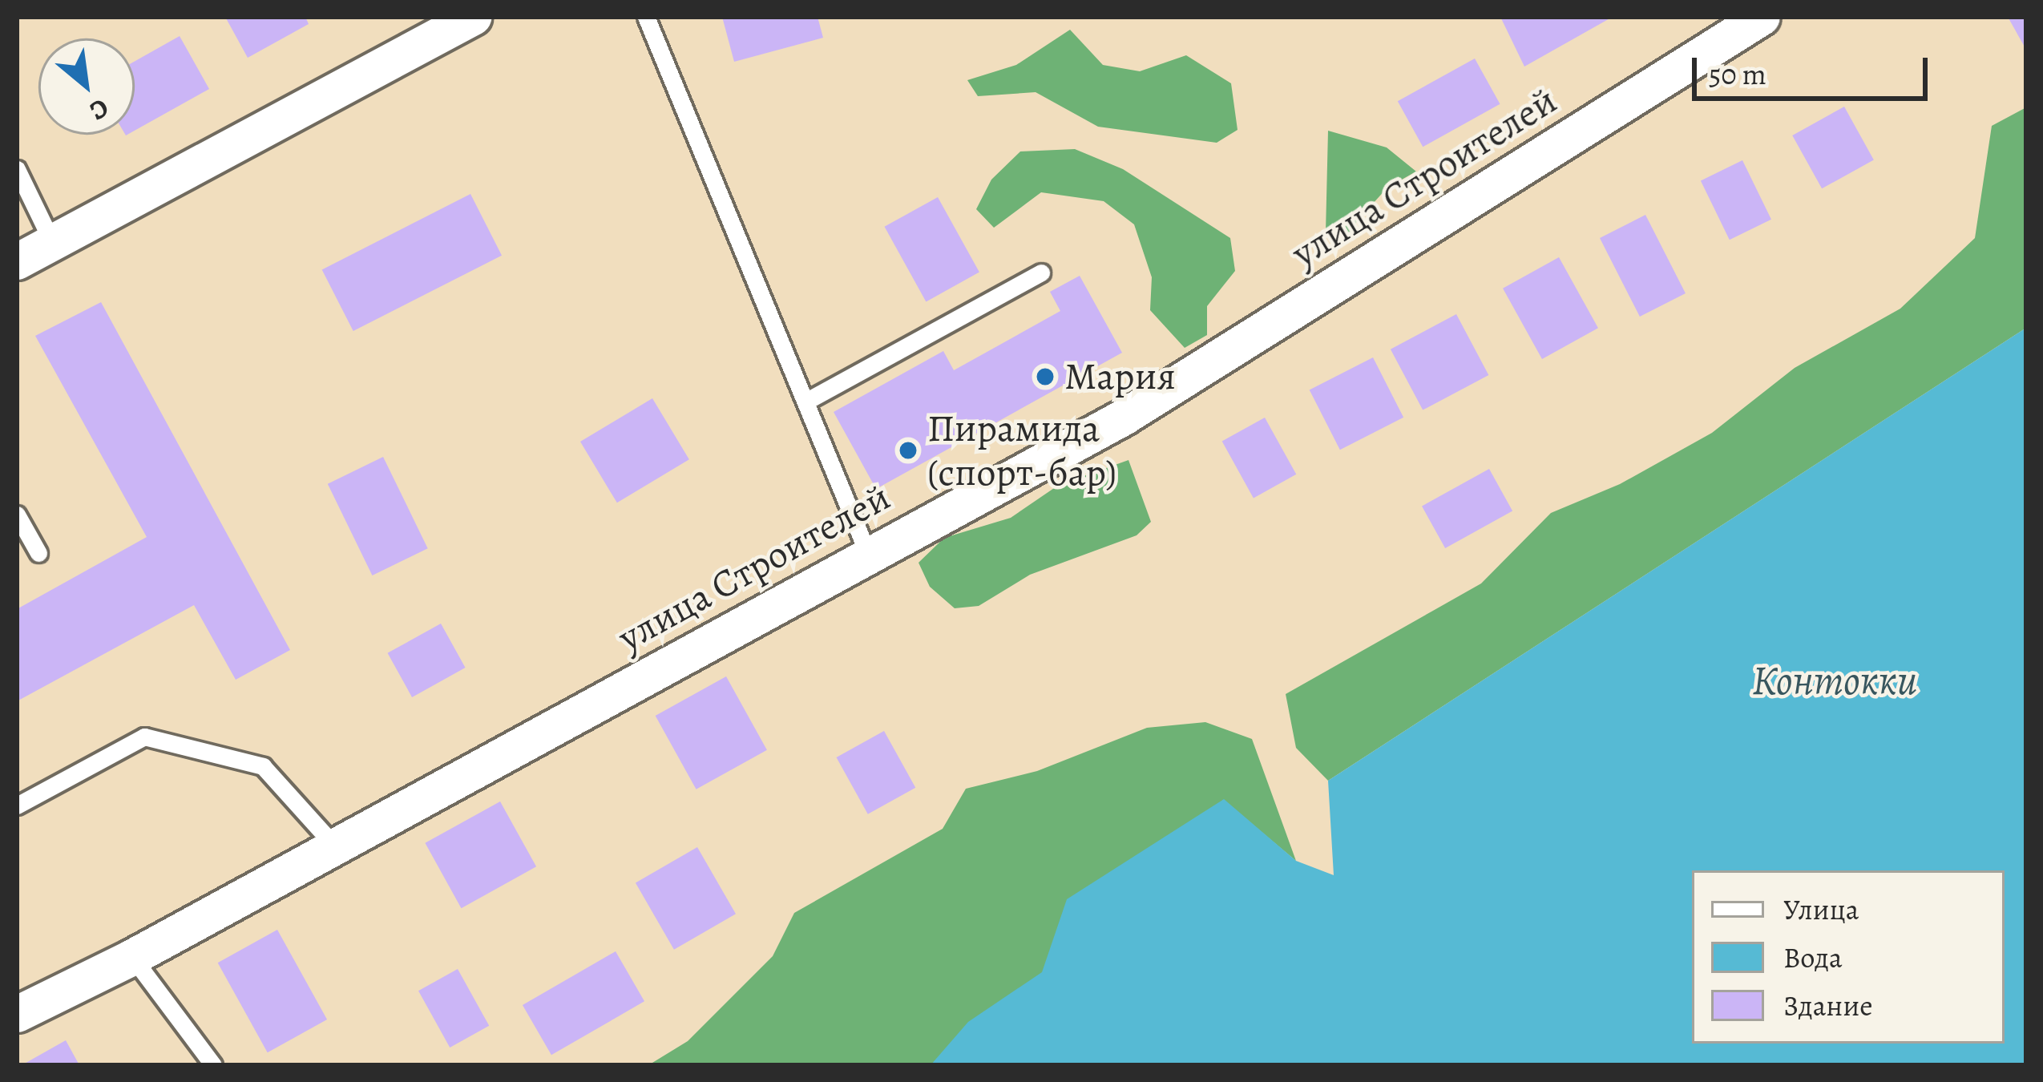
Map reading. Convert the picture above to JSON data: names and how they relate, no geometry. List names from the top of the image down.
{
  "streets": {
    "street": ["улица Строителей"]
  },
  "water": ["Контокки"],
  "places": ["Мария", "Пирамида (спорт-бар)"],
  "legend": ["Улица", "Вода", "Здание"],
  "scale_bar": "50 m",
  "north": "bottom right"
}
